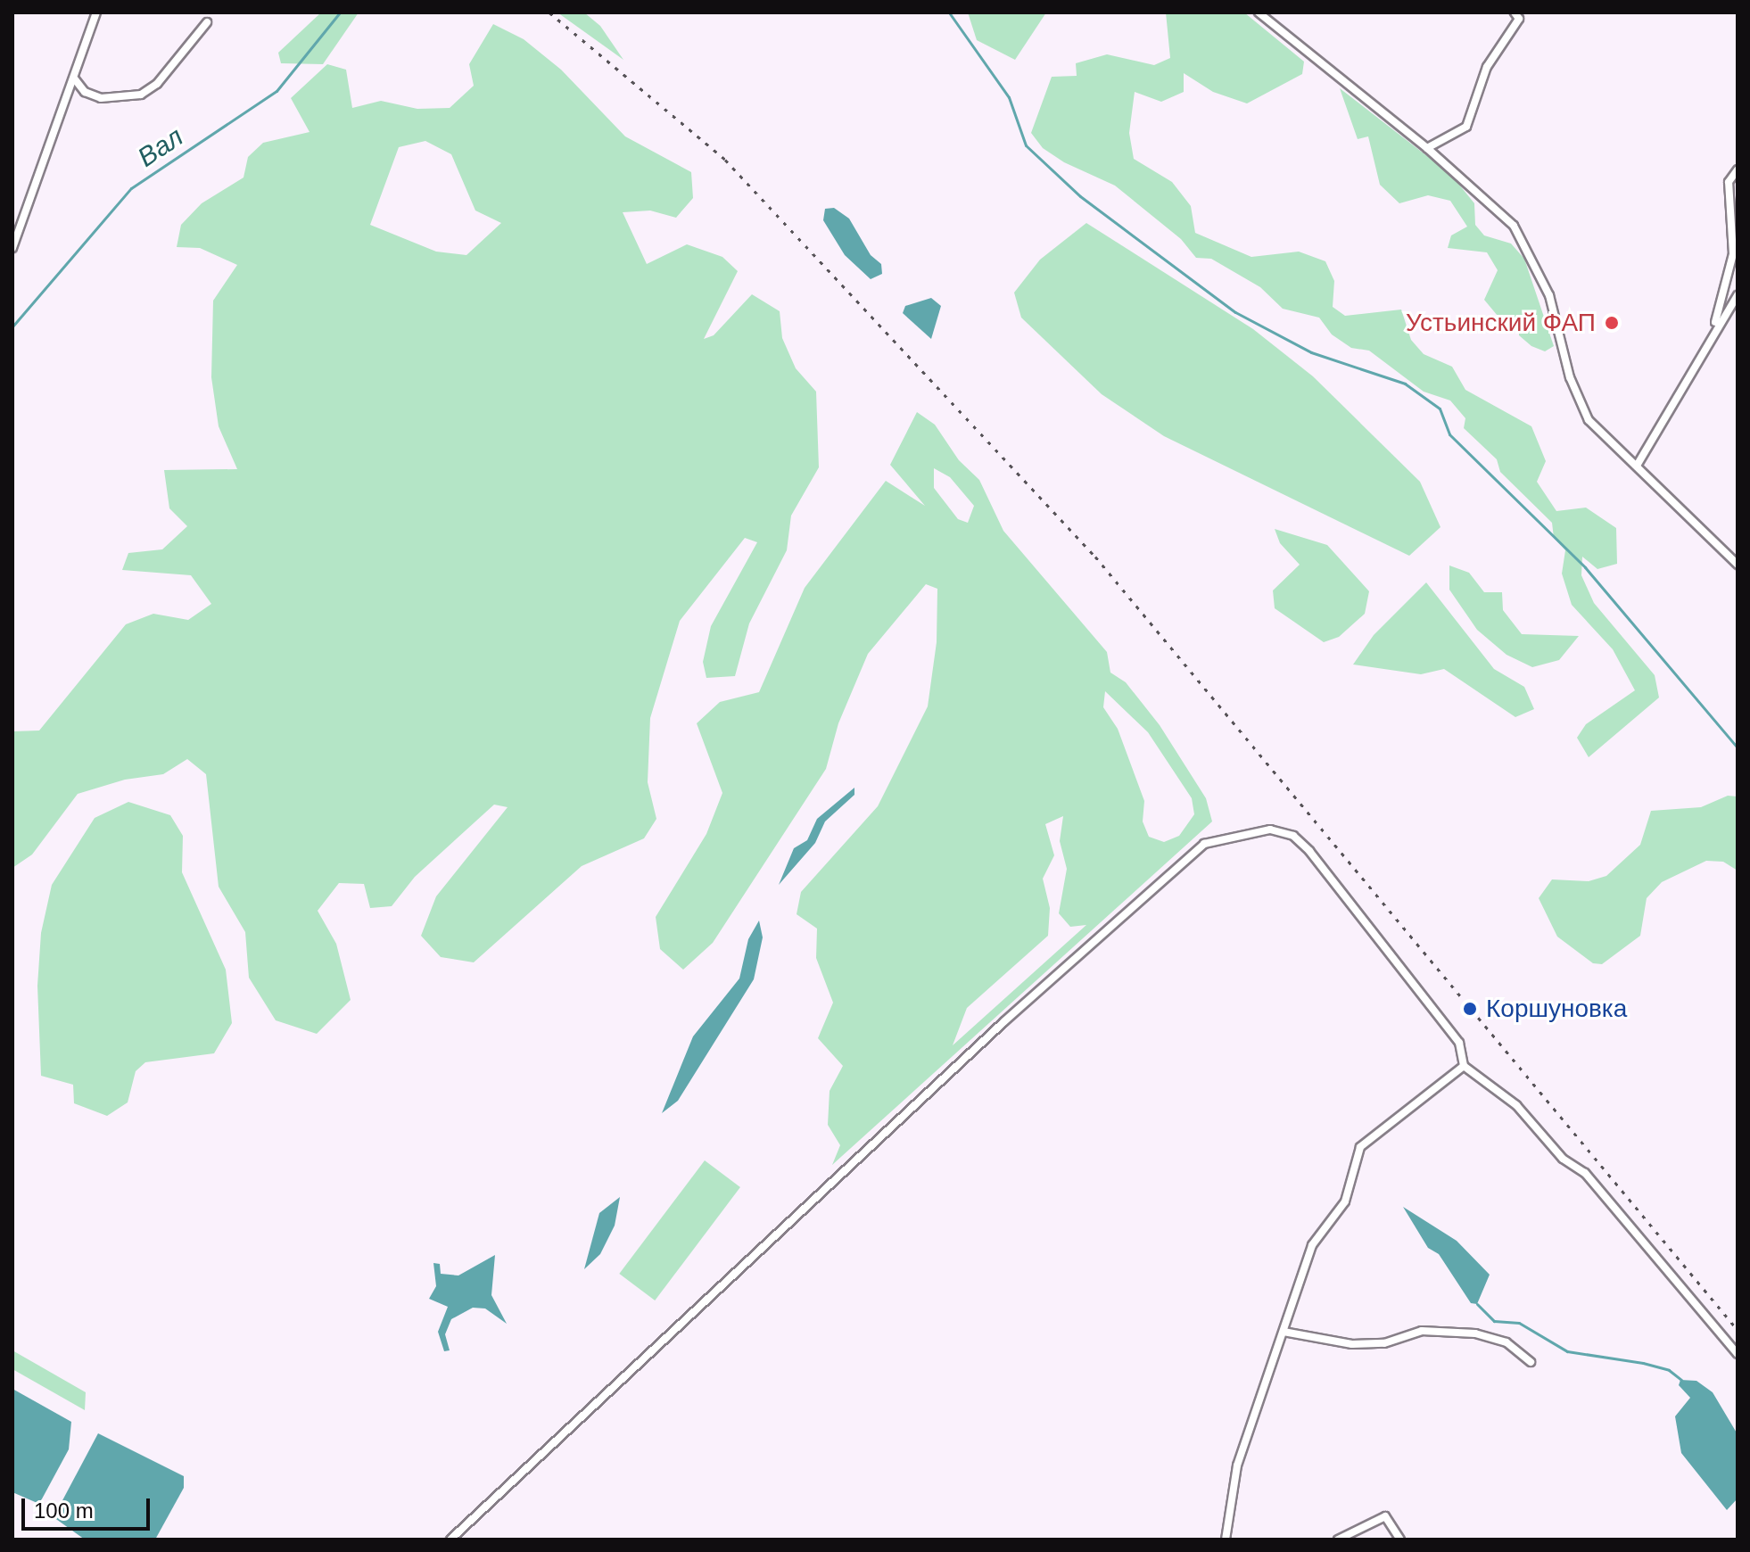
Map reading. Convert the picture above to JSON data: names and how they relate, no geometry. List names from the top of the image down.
{
  "water": ["Вал"],
  "places": ["Устьинский ФАП", "Коршуновка"],
  "scale_bar": "100 m"
}
